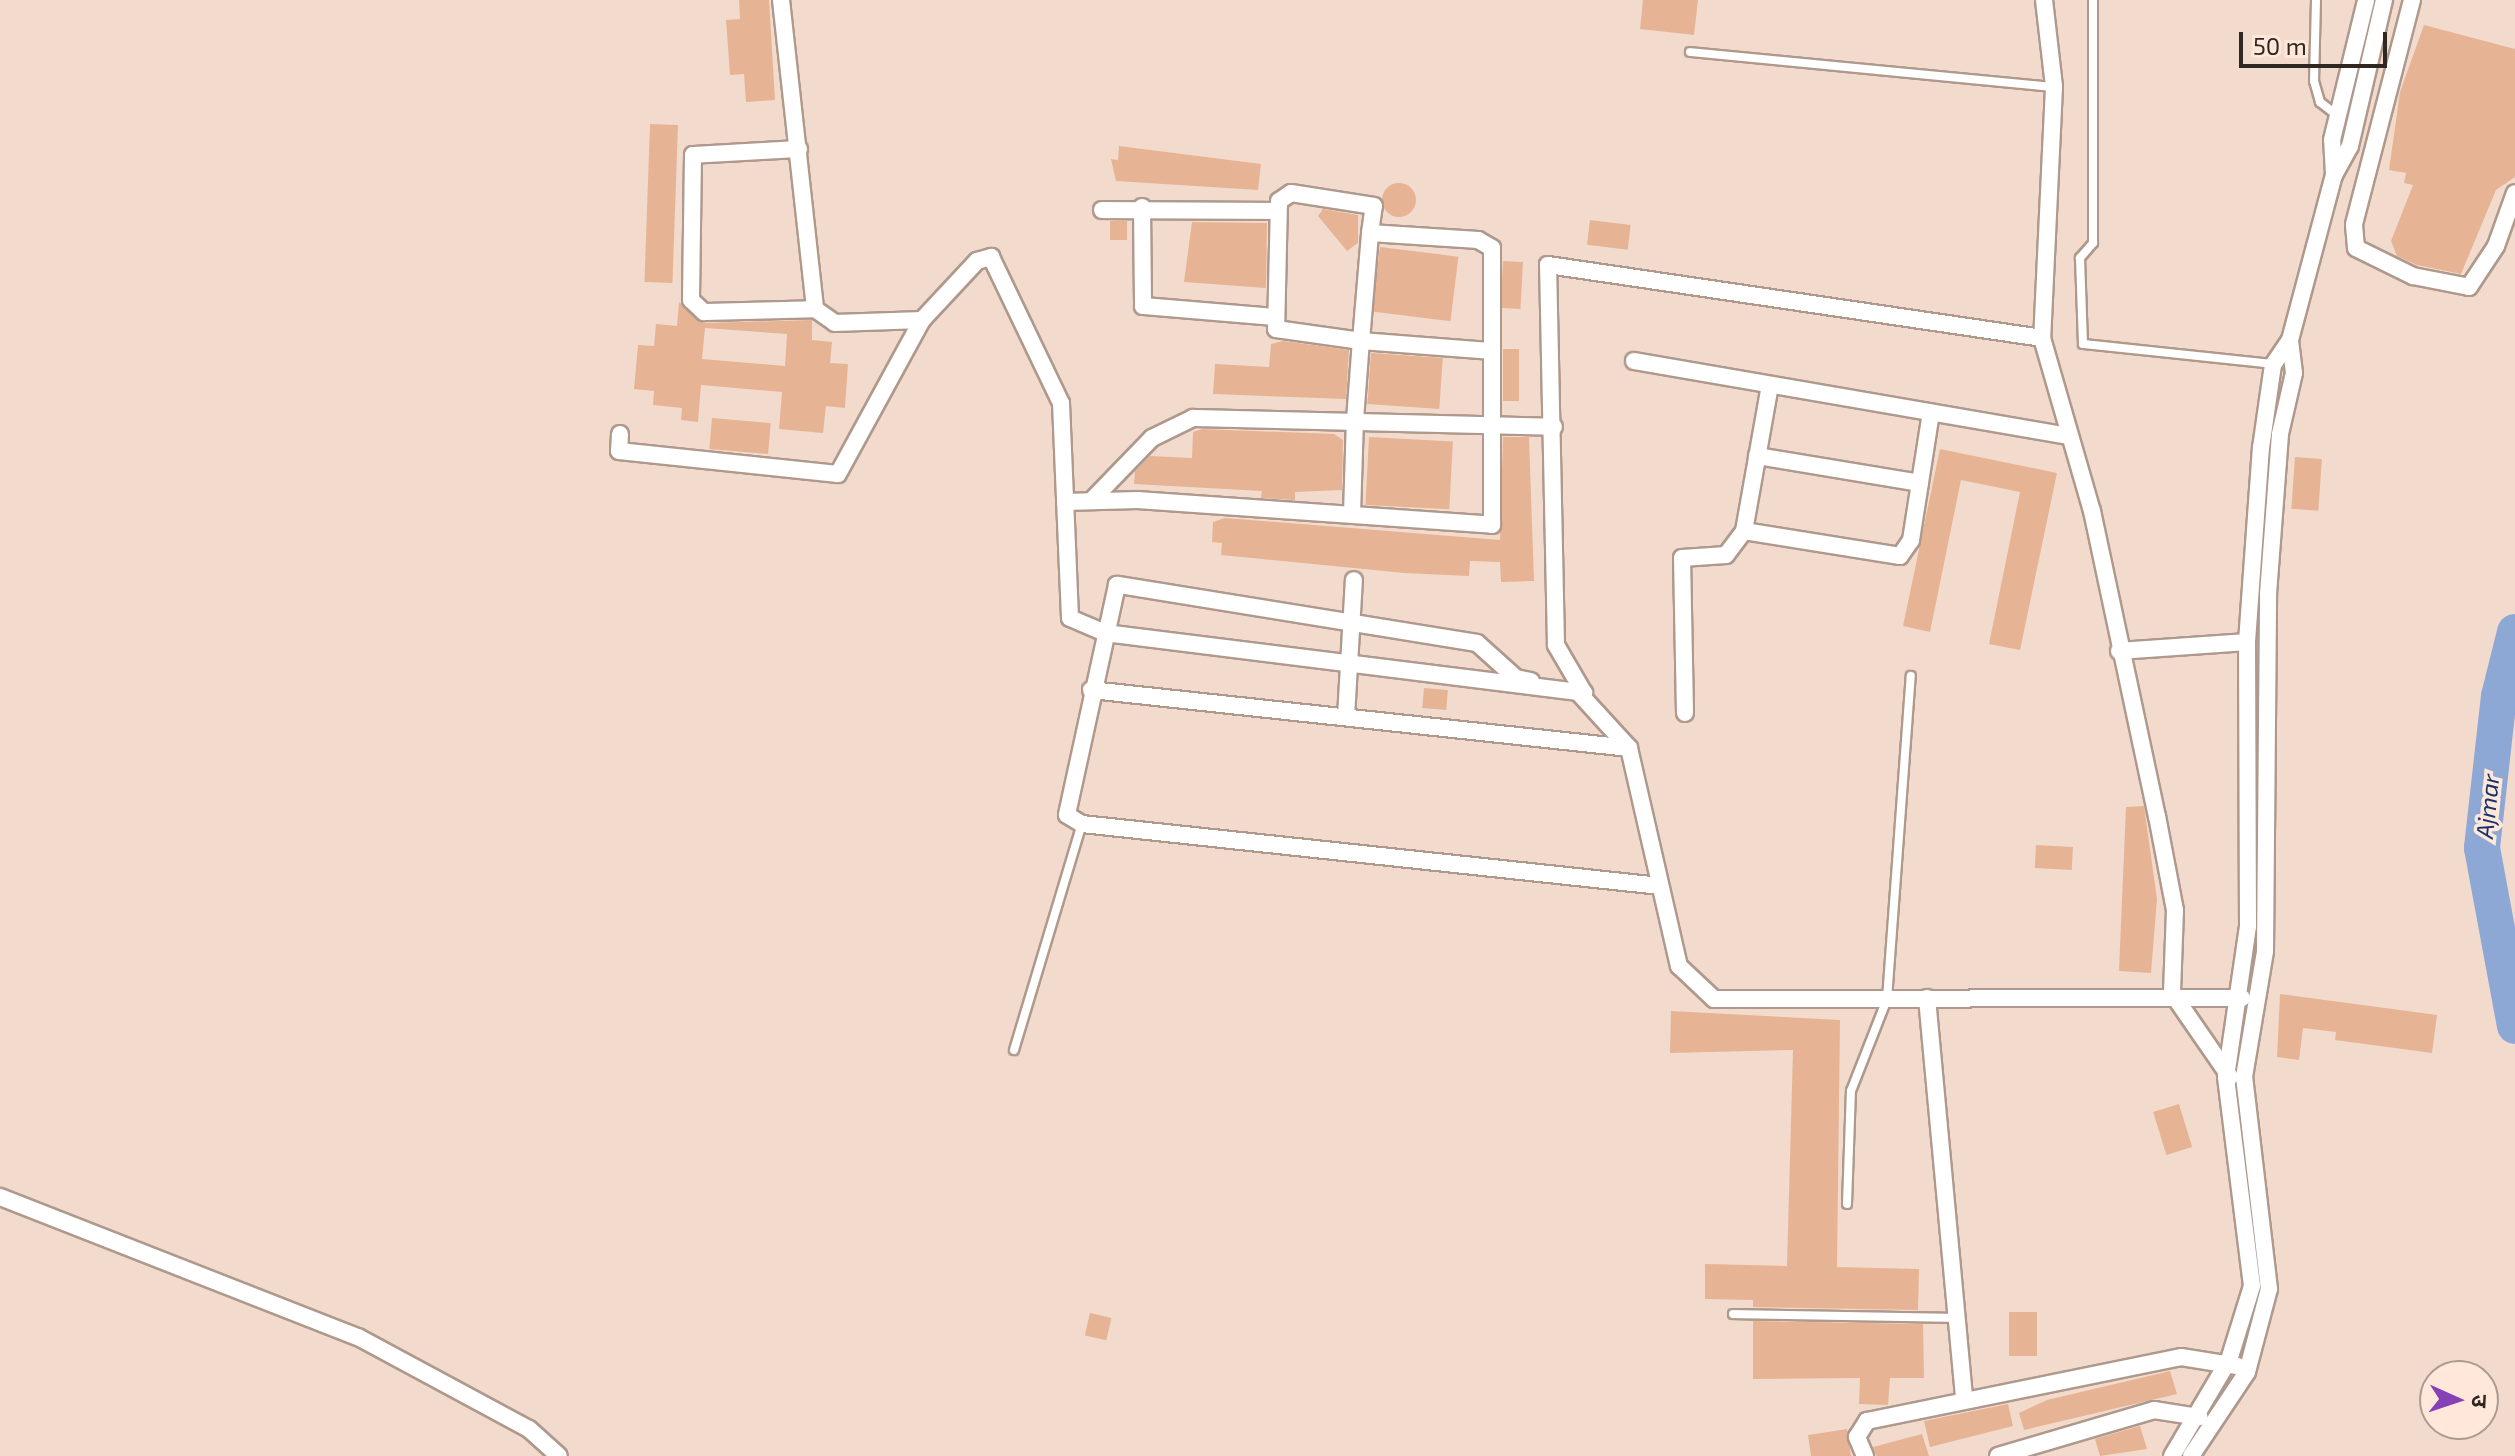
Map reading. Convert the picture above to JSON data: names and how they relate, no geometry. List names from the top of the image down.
{
  "water": ["Ajmar"],
  "scale_bar": "50 m",
  "north": "right"
}
